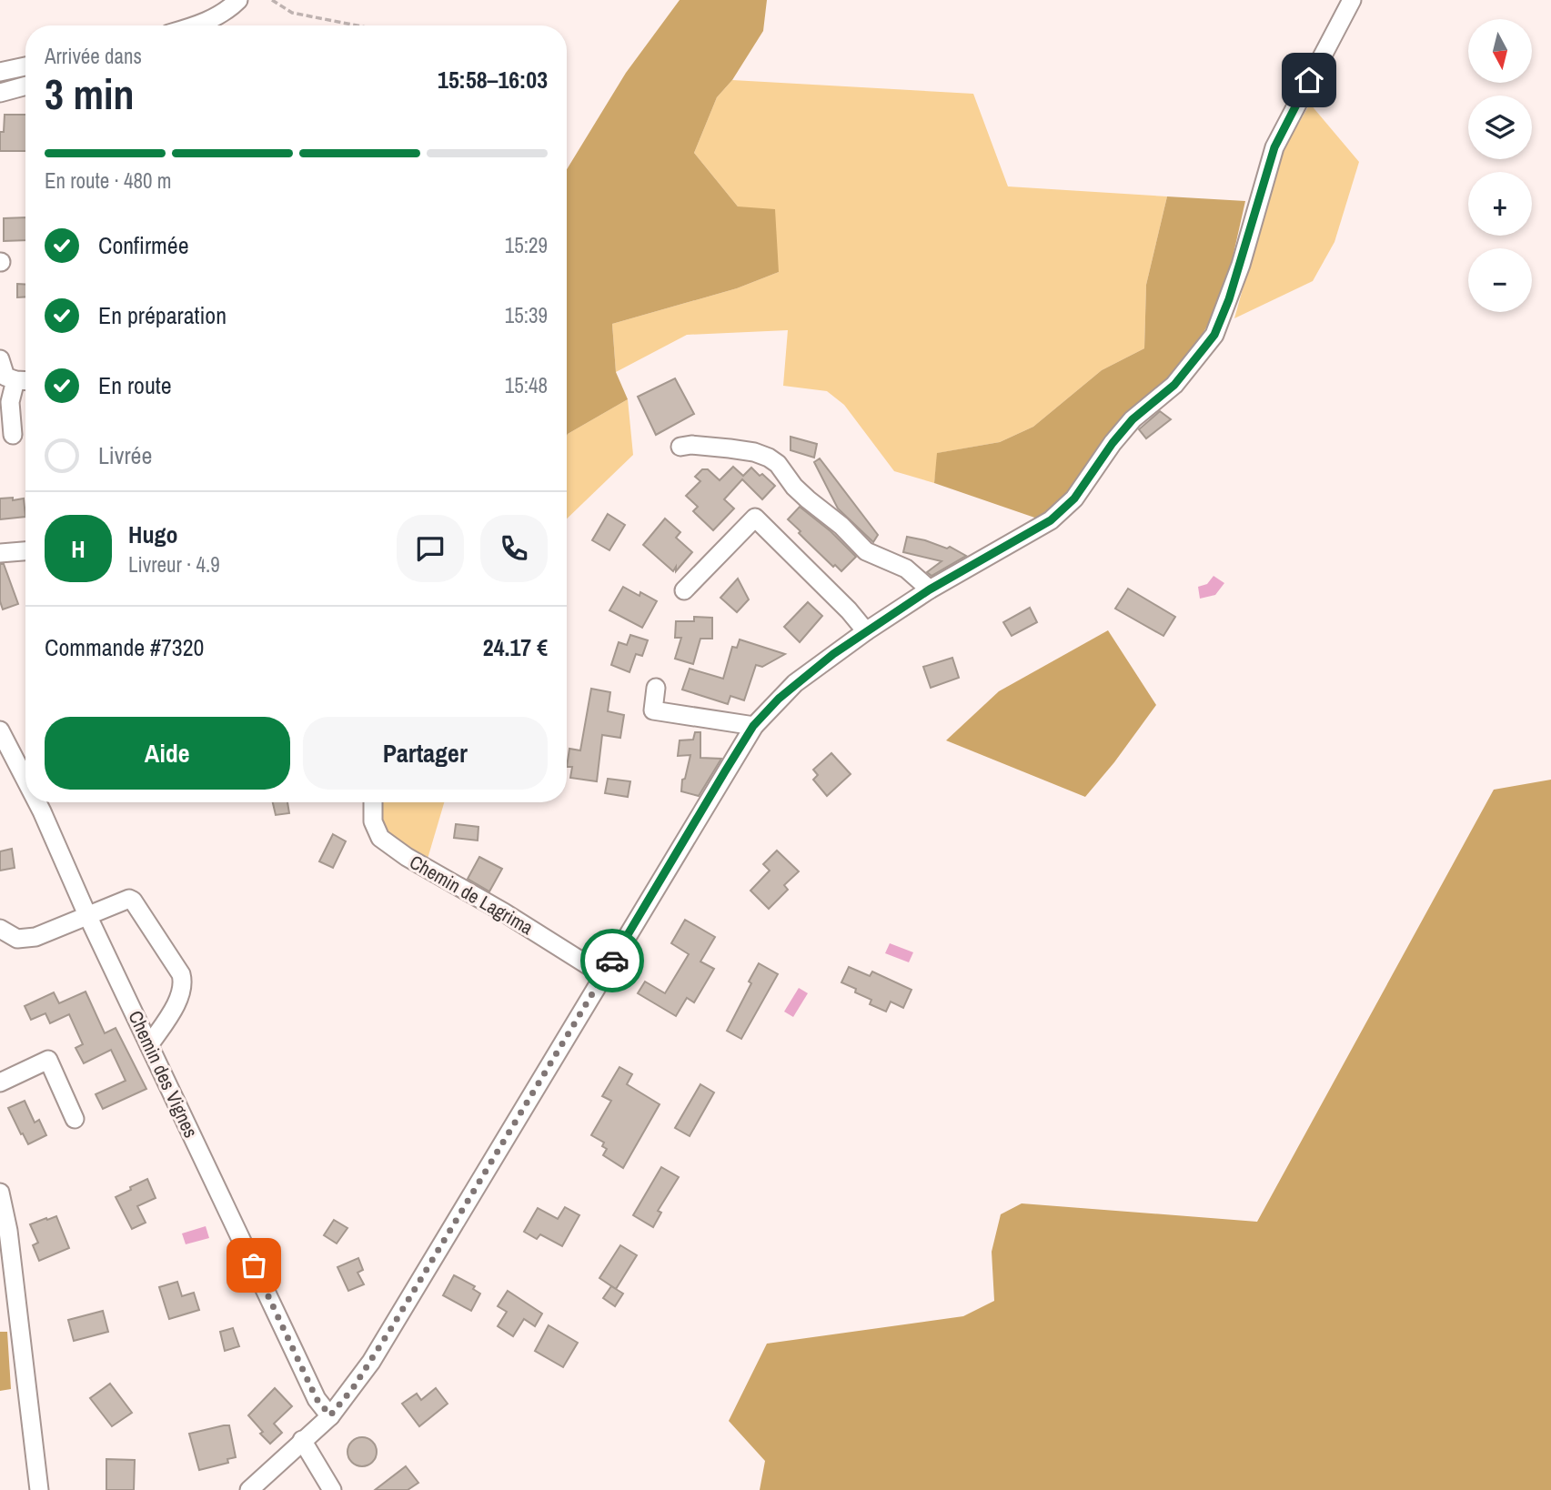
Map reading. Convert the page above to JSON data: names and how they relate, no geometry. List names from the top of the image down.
{
  "streets": {
    "street": ["Chemin de Lagrima", "Chemin des Vignes"]
  },
  "north": "bottom",
  "page": {
    "map_buttons": ["+", "−"],
    "heading": ["3 min", "Arrivée dans", "15:58–16:03"],
    "panel": [
      "Hugo",
      "Livreur · 4.9",
      "Commande #7320",
      "24.17 €"
    ],
    "bar": "En route · 480 m",
    "list": [
      ["Confirmée", "15:29"],
      ["En préparation", "15:39"],
      ["En route", "15:48"],
      "Livrée"
    ],
    "round": "H",
    "buttons": ["Aide", "Partager"]
  }
}
